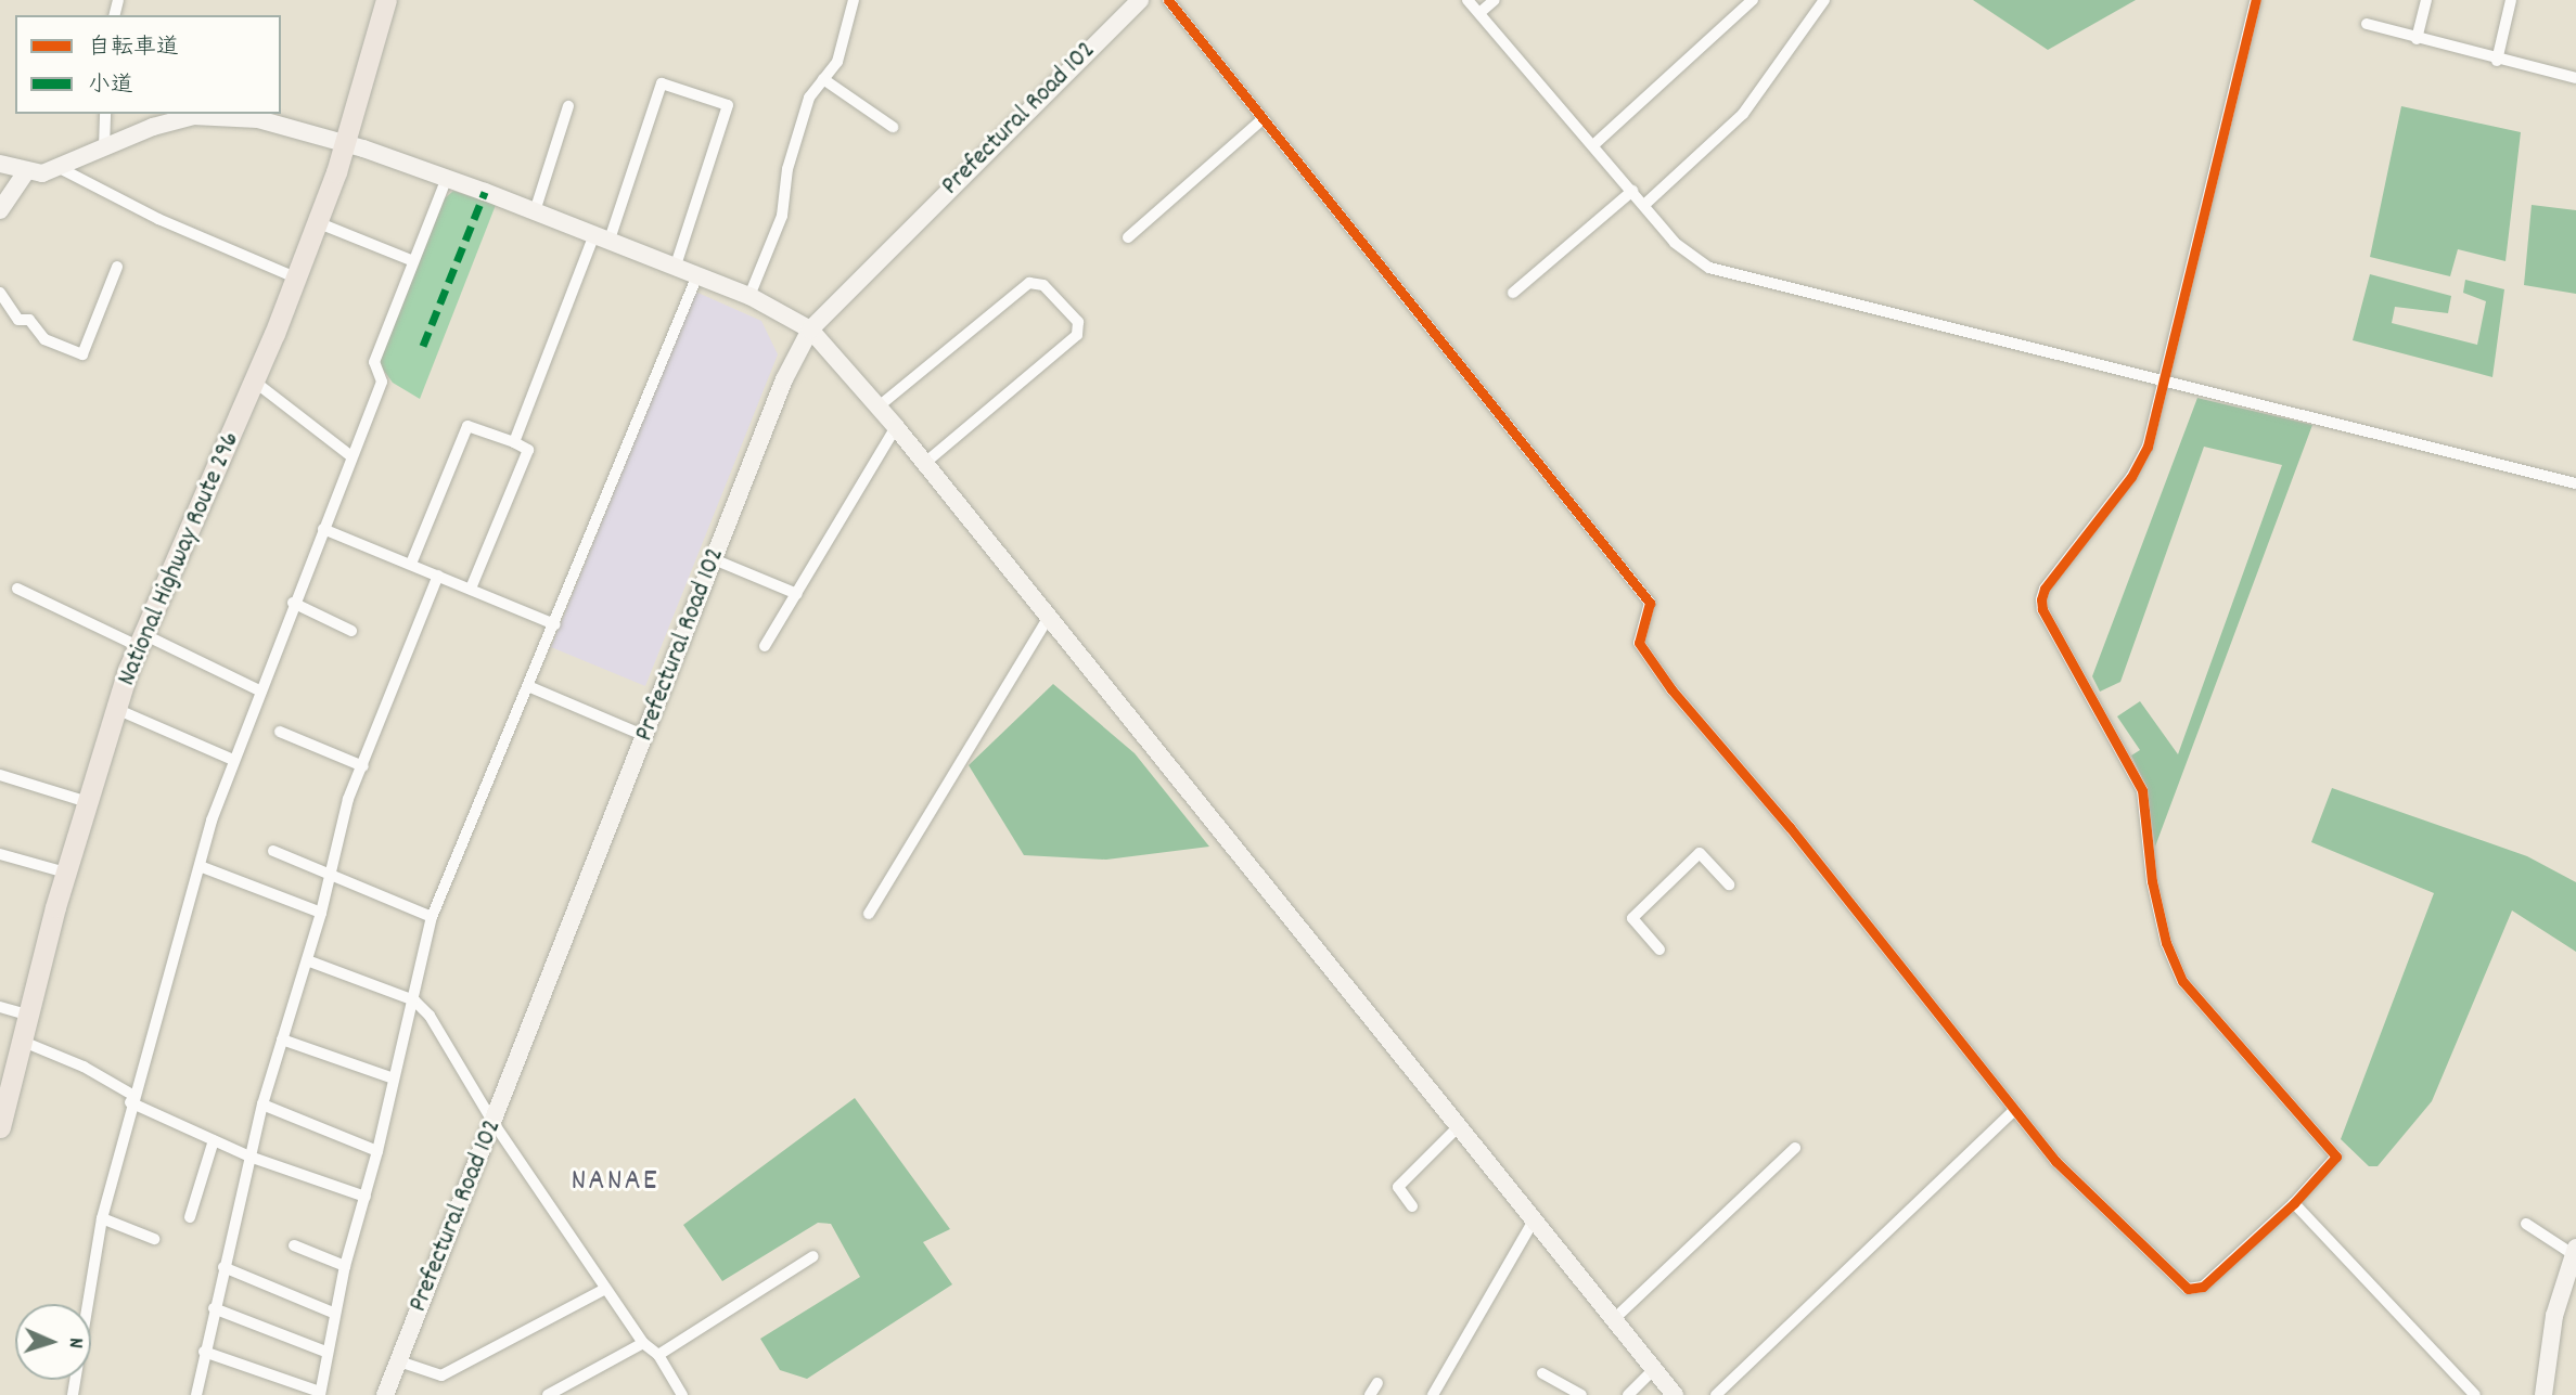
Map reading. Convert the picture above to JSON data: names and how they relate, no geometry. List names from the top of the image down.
{
  "streets": {
    "highway": ["National Highway Route 296"],
    "street": ["Prefectural Road 102"]
  },
  "districts": ["NANAE"],
  "legend": ["自転車道", "小道"],
  "north": "right"
}
